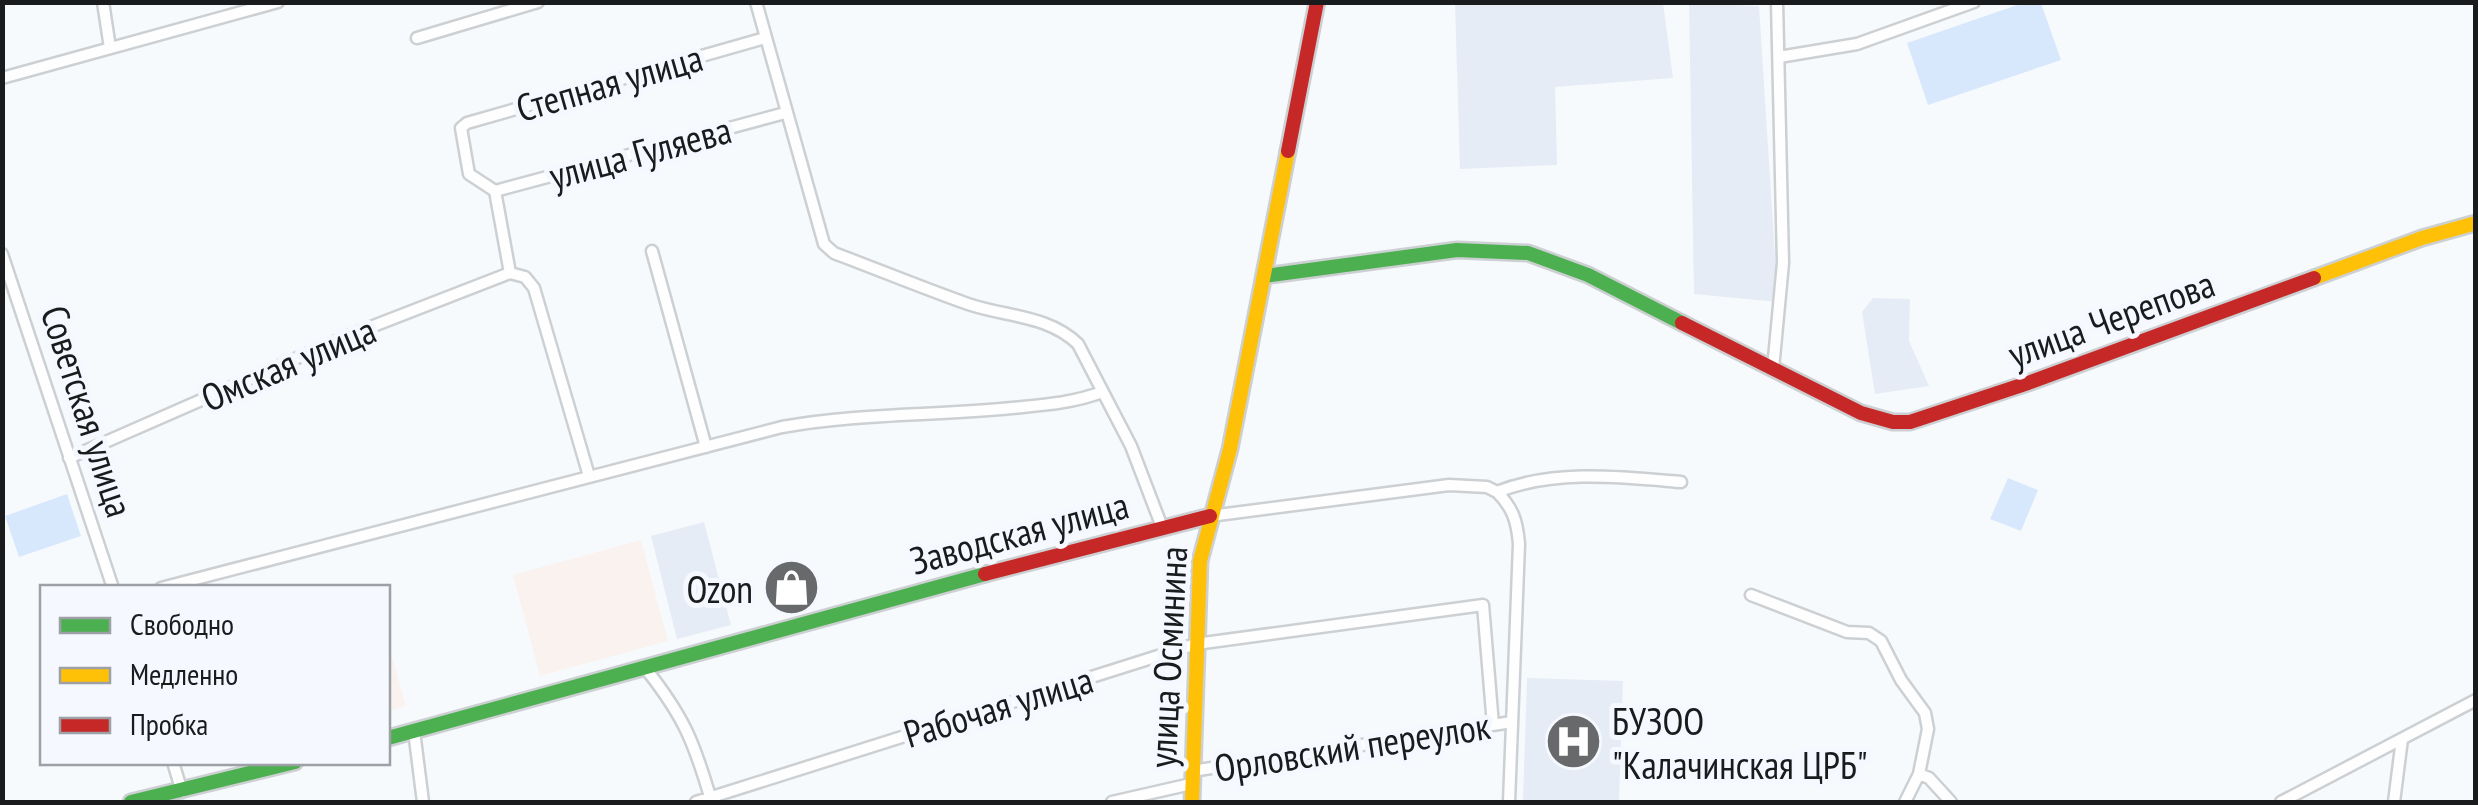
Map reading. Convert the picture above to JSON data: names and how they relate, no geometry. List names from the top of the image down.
{
  "streets": {
    "street": [
      "Степная улица",
      "улица Гуляева",
      "улица Черепова",
      "Омская улица",
      "Советская улица",
      "Заводская улица",
      "улица Осминина",
      "Рабочая улица",
      "Орловский переулок"
    ]
  },
  "crossings": [
    ["Степная улица", "улица Гуляева"],
    ["улица Черепова", "улица Осминина"],
    ["Омская улица", "Советская улица"],
    ["Заводская улица", "улица Осминина"],
    ["улица Осминина", "Рабочая улица"],
    ["улица Осминина", "Орловский переулок"],
    ["Рабочая улица", "Орловский переулок"]
  ],
  "places": {
    "shop": ["Ozon"],
    "hospital": ["БУЗОО \"Калачинская ЦРБ\""]
  },
  "legend": ["Свободно", "Медленно", "Пробка"]
}
